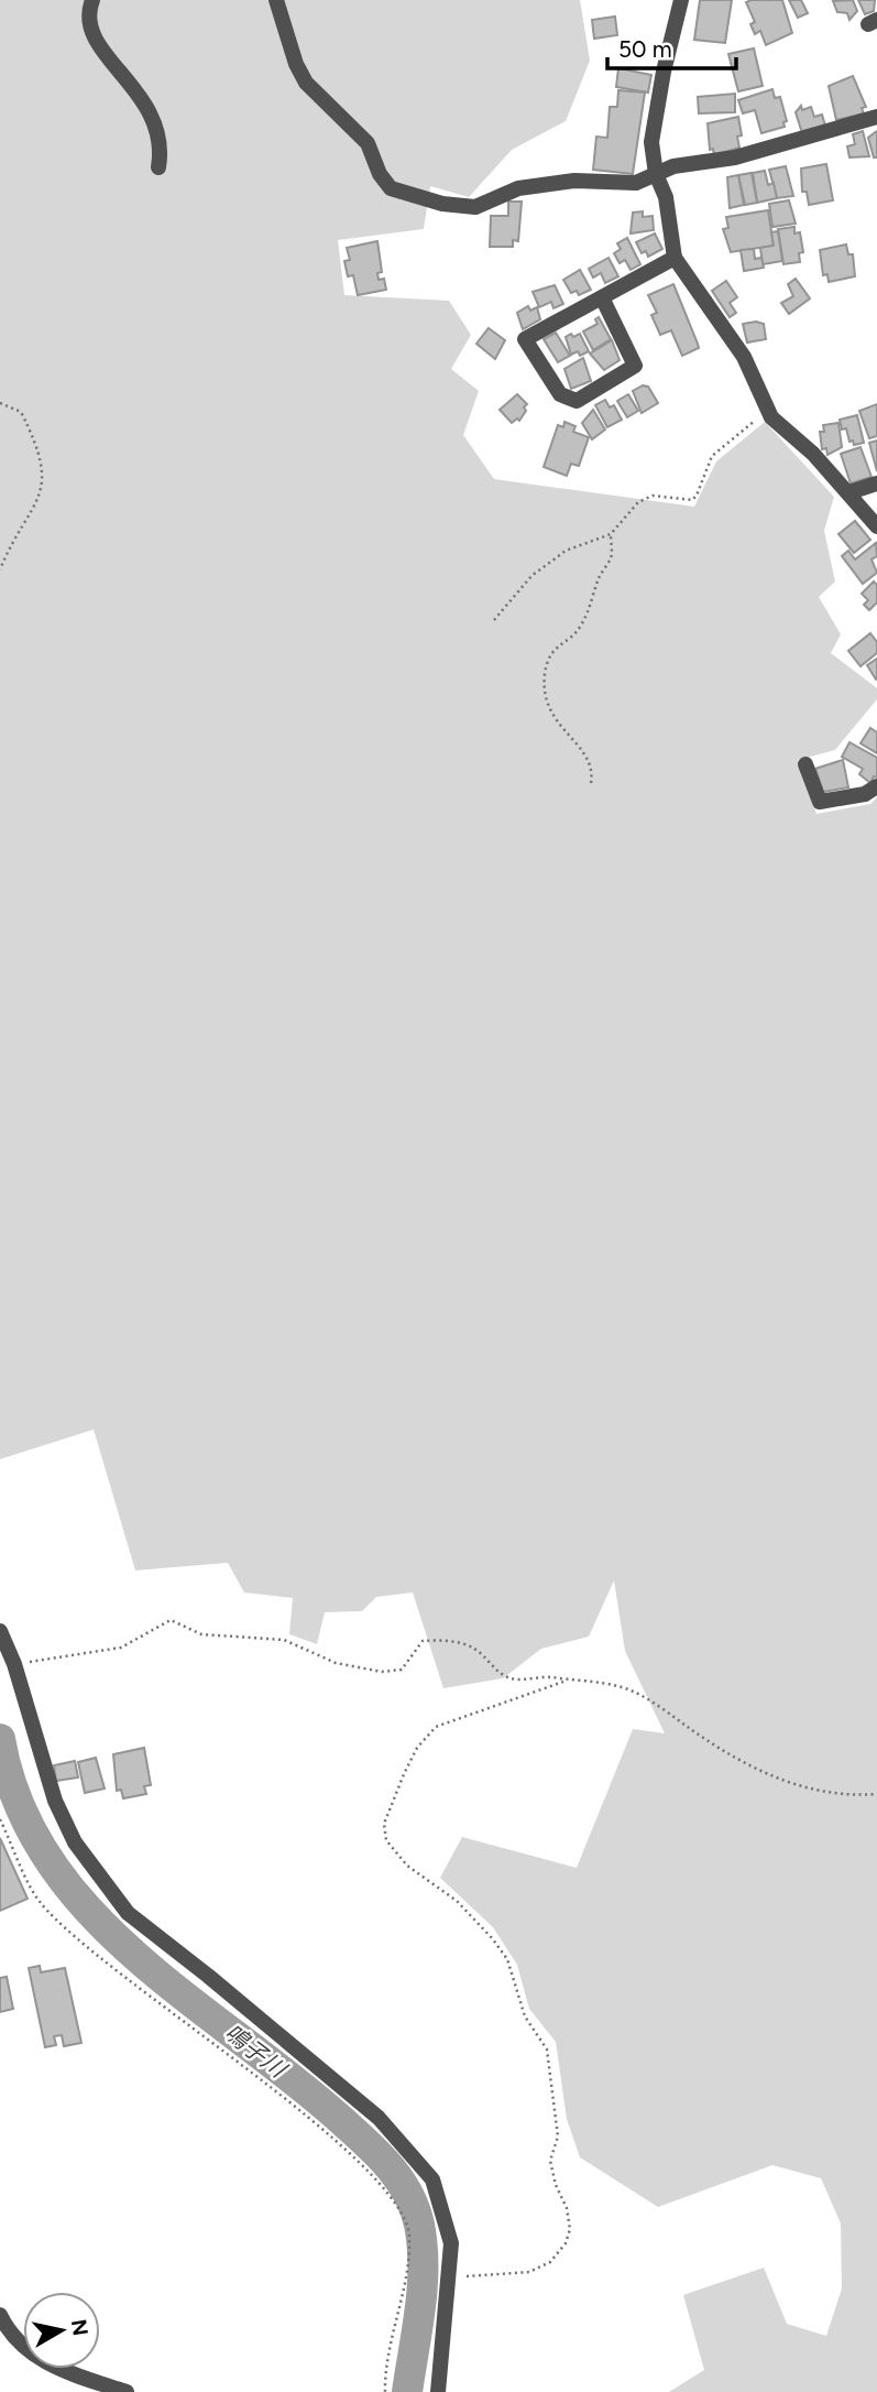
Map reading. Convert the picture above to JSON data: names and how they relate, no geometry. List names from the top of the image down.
{
  "water": ["鳴子川"],
  "scale_bar": "50 m",
  "north": "right"
}
